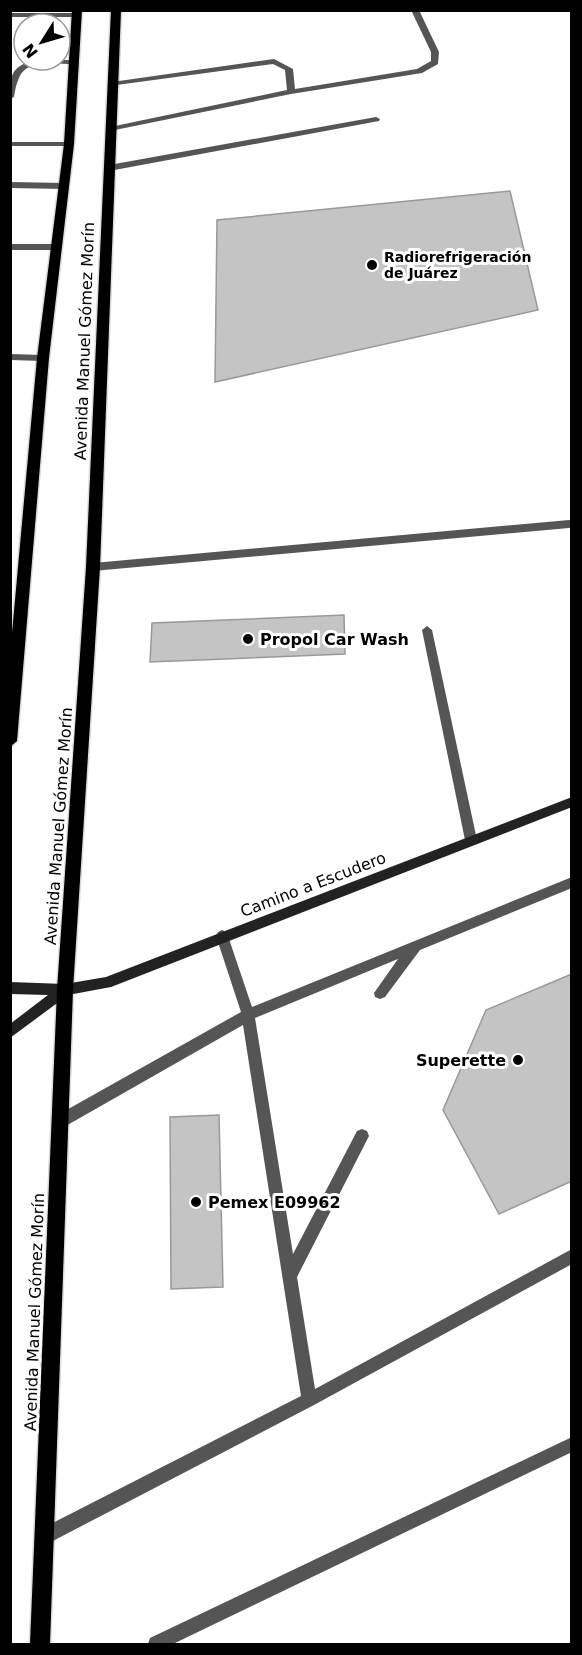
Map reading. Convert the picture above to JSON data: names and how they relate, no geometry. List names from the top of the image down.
{
  "streets": {
    "main road": ["Avenida Manuel Gómez Morín"],
    "street": ["Camino a Escudero"]
  },
  "crossings": [
    ["Avenida Manuel Gómez Morín", "Camino a Escudero"]
  ],
  "places": [
    "Radiorefrigeración de Juárez",
    "Propol Car Wash",
    "Superette",
    "Pemex E09962"
  ],
  "north": "bottom left"
}
